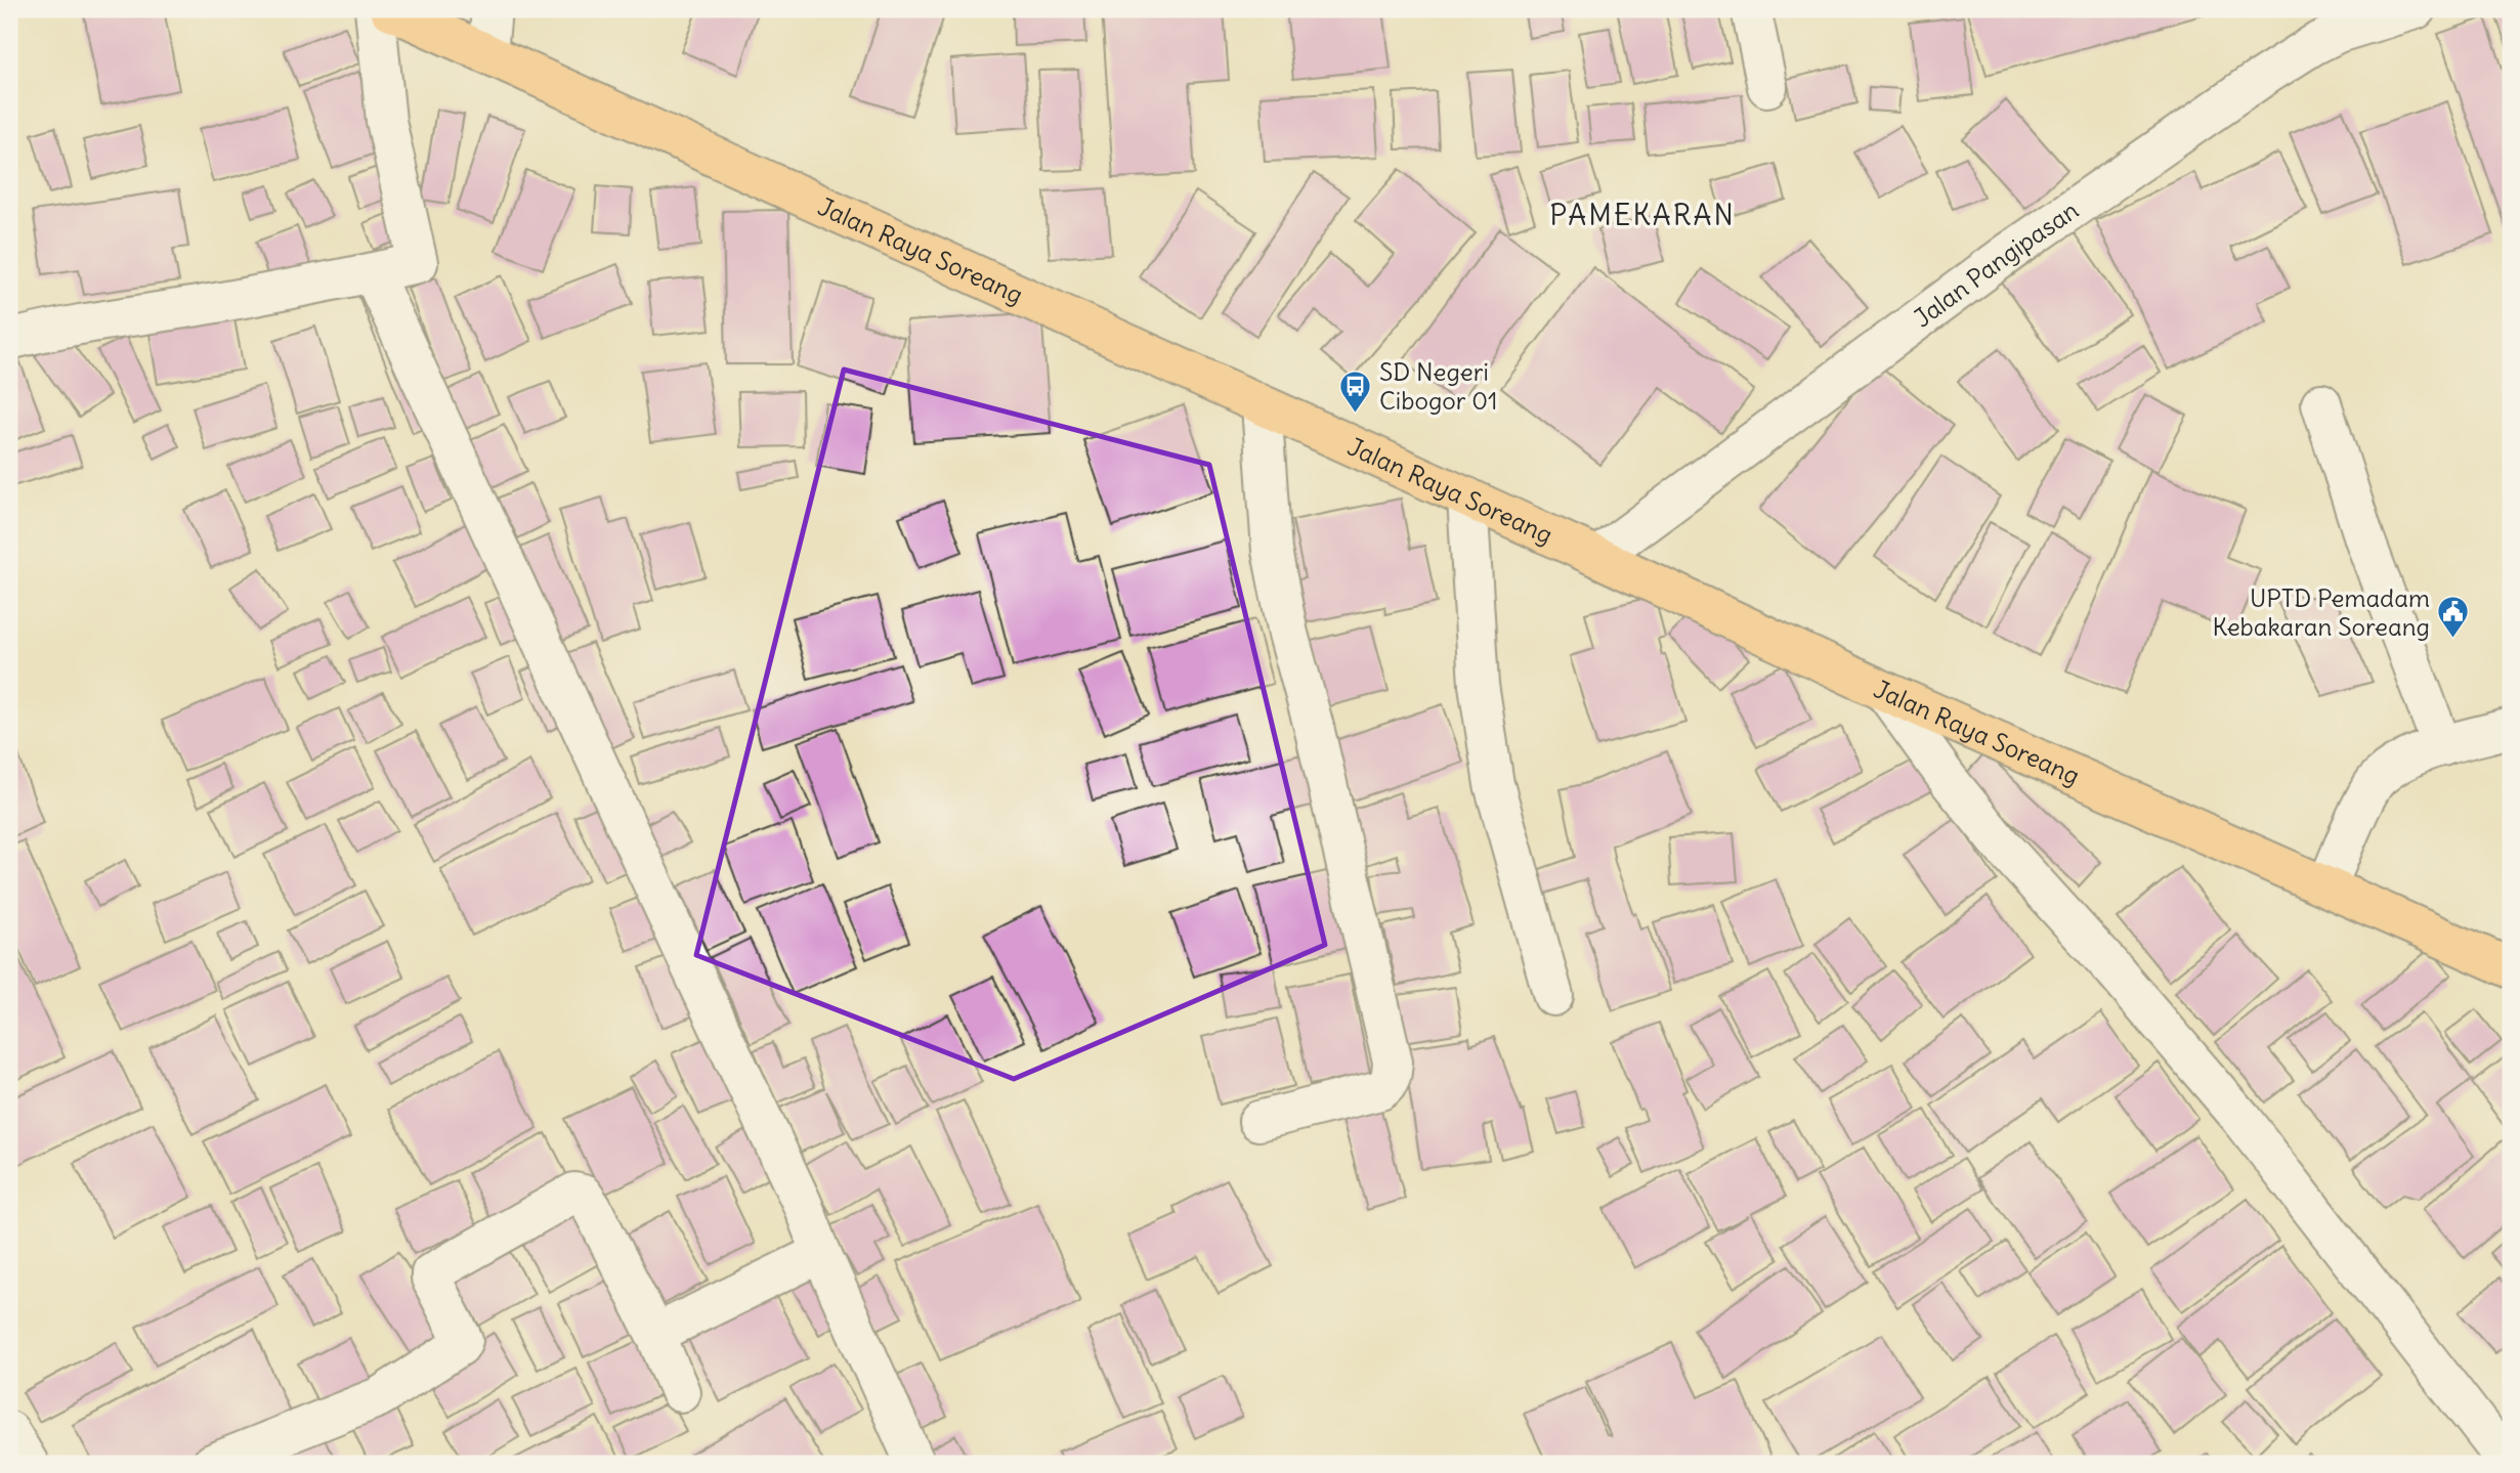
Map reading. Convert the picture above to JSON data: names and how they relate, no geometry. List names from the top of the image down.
{
  "streets": {
    "main road": ["Jalan Raya Soreang"],
    "street": ["Jalan Pangipasan"]
  },
  "crossings": [
    ["Jalan Raya Soreang", "Jalan Pangipasan"]
  ],
  "districts": ["PAMEKARAN"],
  "places": {
    "bus stop": ["SD Negeri Cibogor 01"],
    "public building": ["UPTD Pemadam Kebakaran Soreang"]
  }
}
